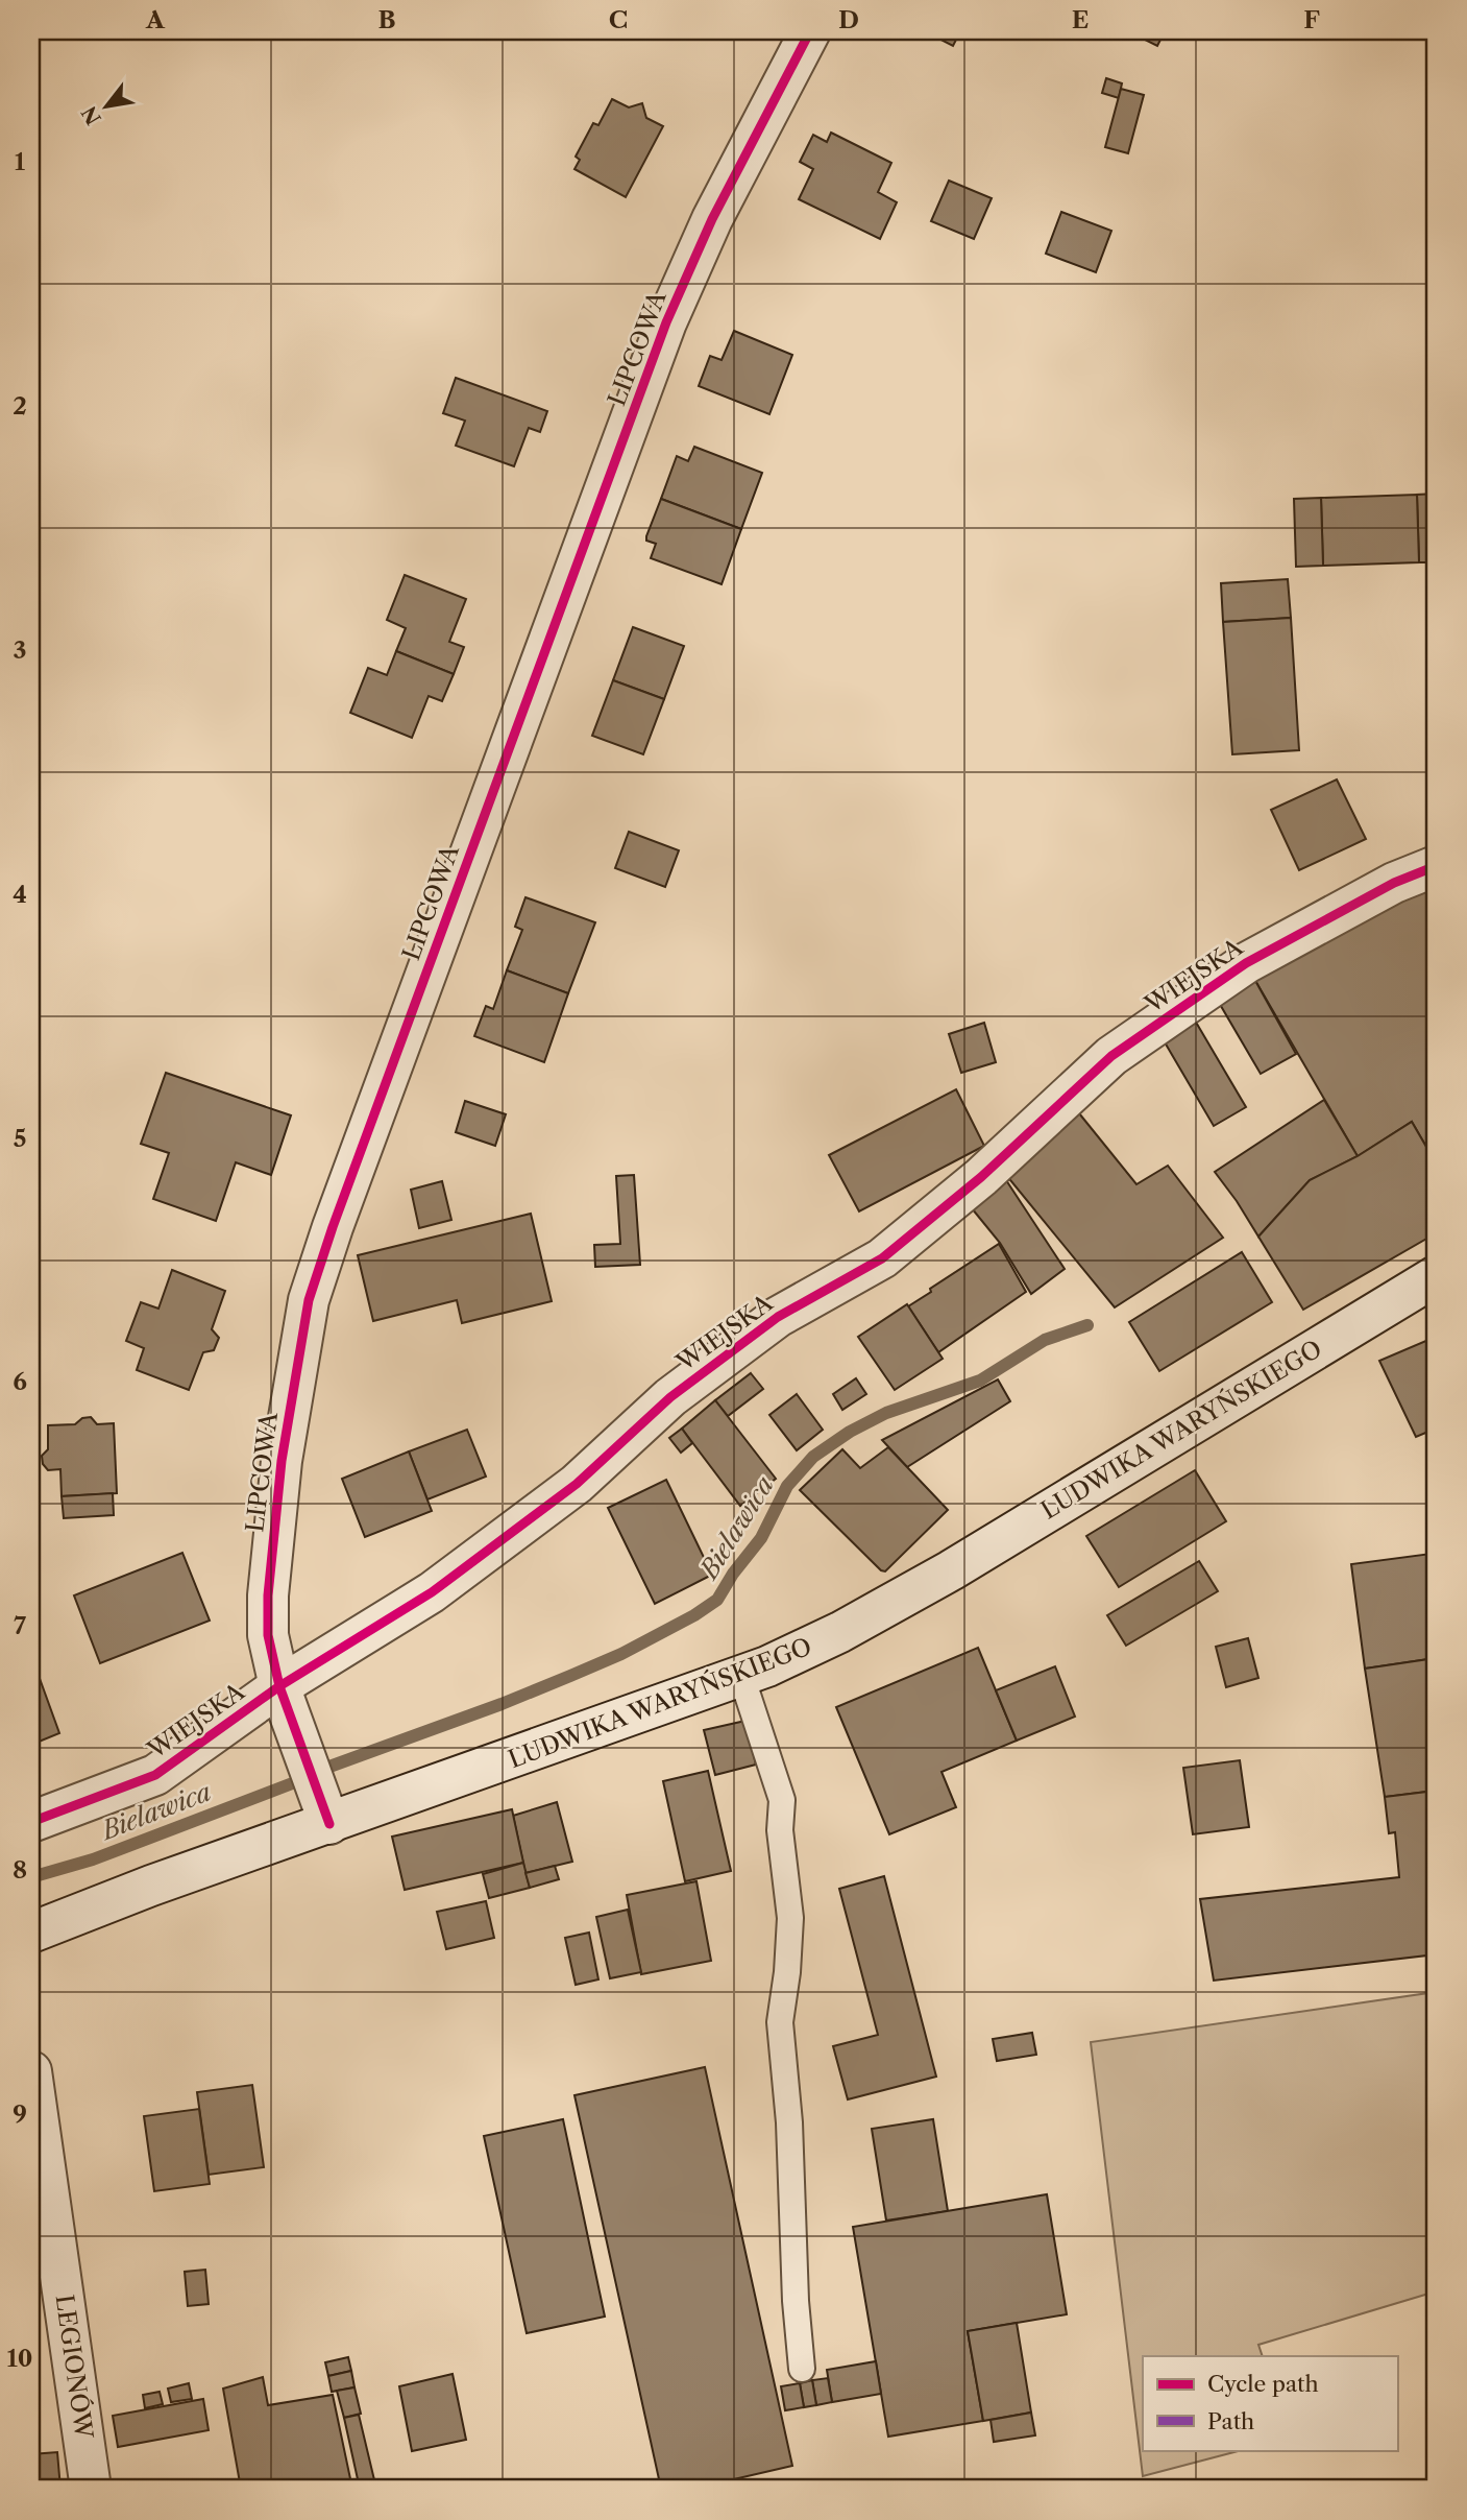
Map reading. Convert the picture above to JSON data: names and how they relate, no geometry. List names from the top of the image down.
{
  "streets": {
    "street": [
      "LIPCOWA",
      "WIEJSKA",
      "LUDWIKA WARYŃSKIEGO",
      "LEGIONÓW"
    ]
  },
  "crossings": [
    ["LIPCOWA", "WIEJSKA"],
    ["LIPCOWA", "LUDWIKA WARYŃSKIEGO"]
  ],
  "water": ["Bielawica"],
  "legend": ["Cycle path", "Path"],
  "north": "bottom left",
  "grid": {
    "columns": [
      "A",
      "B",
      "C",
      "D",
      "E",
      "F"
    ],
    "rows": [
      "1",
      "2",
      "3",
      "4",
      "5",
      "6",
      "7",
      "8",
      "9",
      "10"
    ]
  }
}
